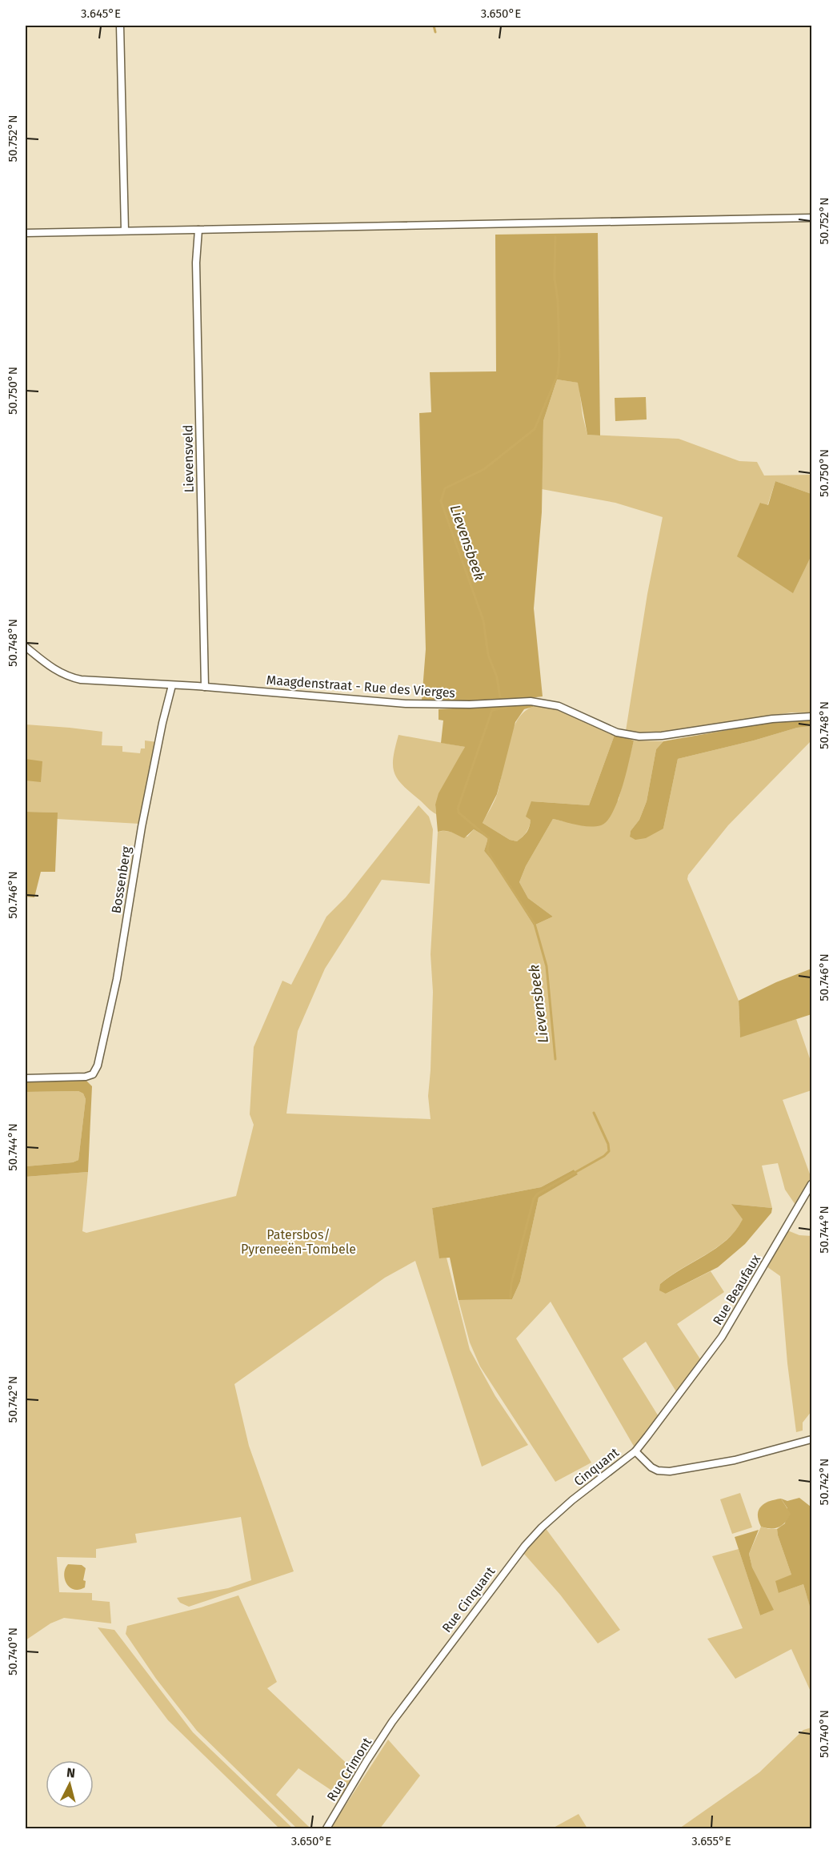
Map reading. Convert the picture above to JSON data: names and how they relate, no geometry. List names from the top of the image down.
{
  "streets": {
    "street": [
      "Lievensveld",
      "Maagdenstraat - Rue des Vierges",
      "Bossenberg",
      "Rue Beaufaux",
      "Cinquant",
      "Rue Cinquant",
      "Rue Crimont"
    ]
  },
  "crossings": [
    ["Lievensveld", "Maagdenstraat - Rue des Vierges"],
    ["Maagdenstraat - Rue des Vierges", "Bossenberg"],
    ["Rue Beaufaux", "Cinquant"],
    ["Cinquant", "Rue Cinquant"],
    ["Rue Cinquant", "Rue Crimont"]
  ],
  "water": ["Lievensbeek"],
  "parks": ["Patersbos/ Pyreneeën-Tombele"],
  "north": "top",
  "coordinates": [
    "3.645°E",
    "3.650°E",
    "50.752°N",
    "50.750°N",
    "50.748°N",
    "50.746°N",
    "50.744°N",
    "50.742°N",
    "50.740°N",
    "3.655°E"
  ]
}
